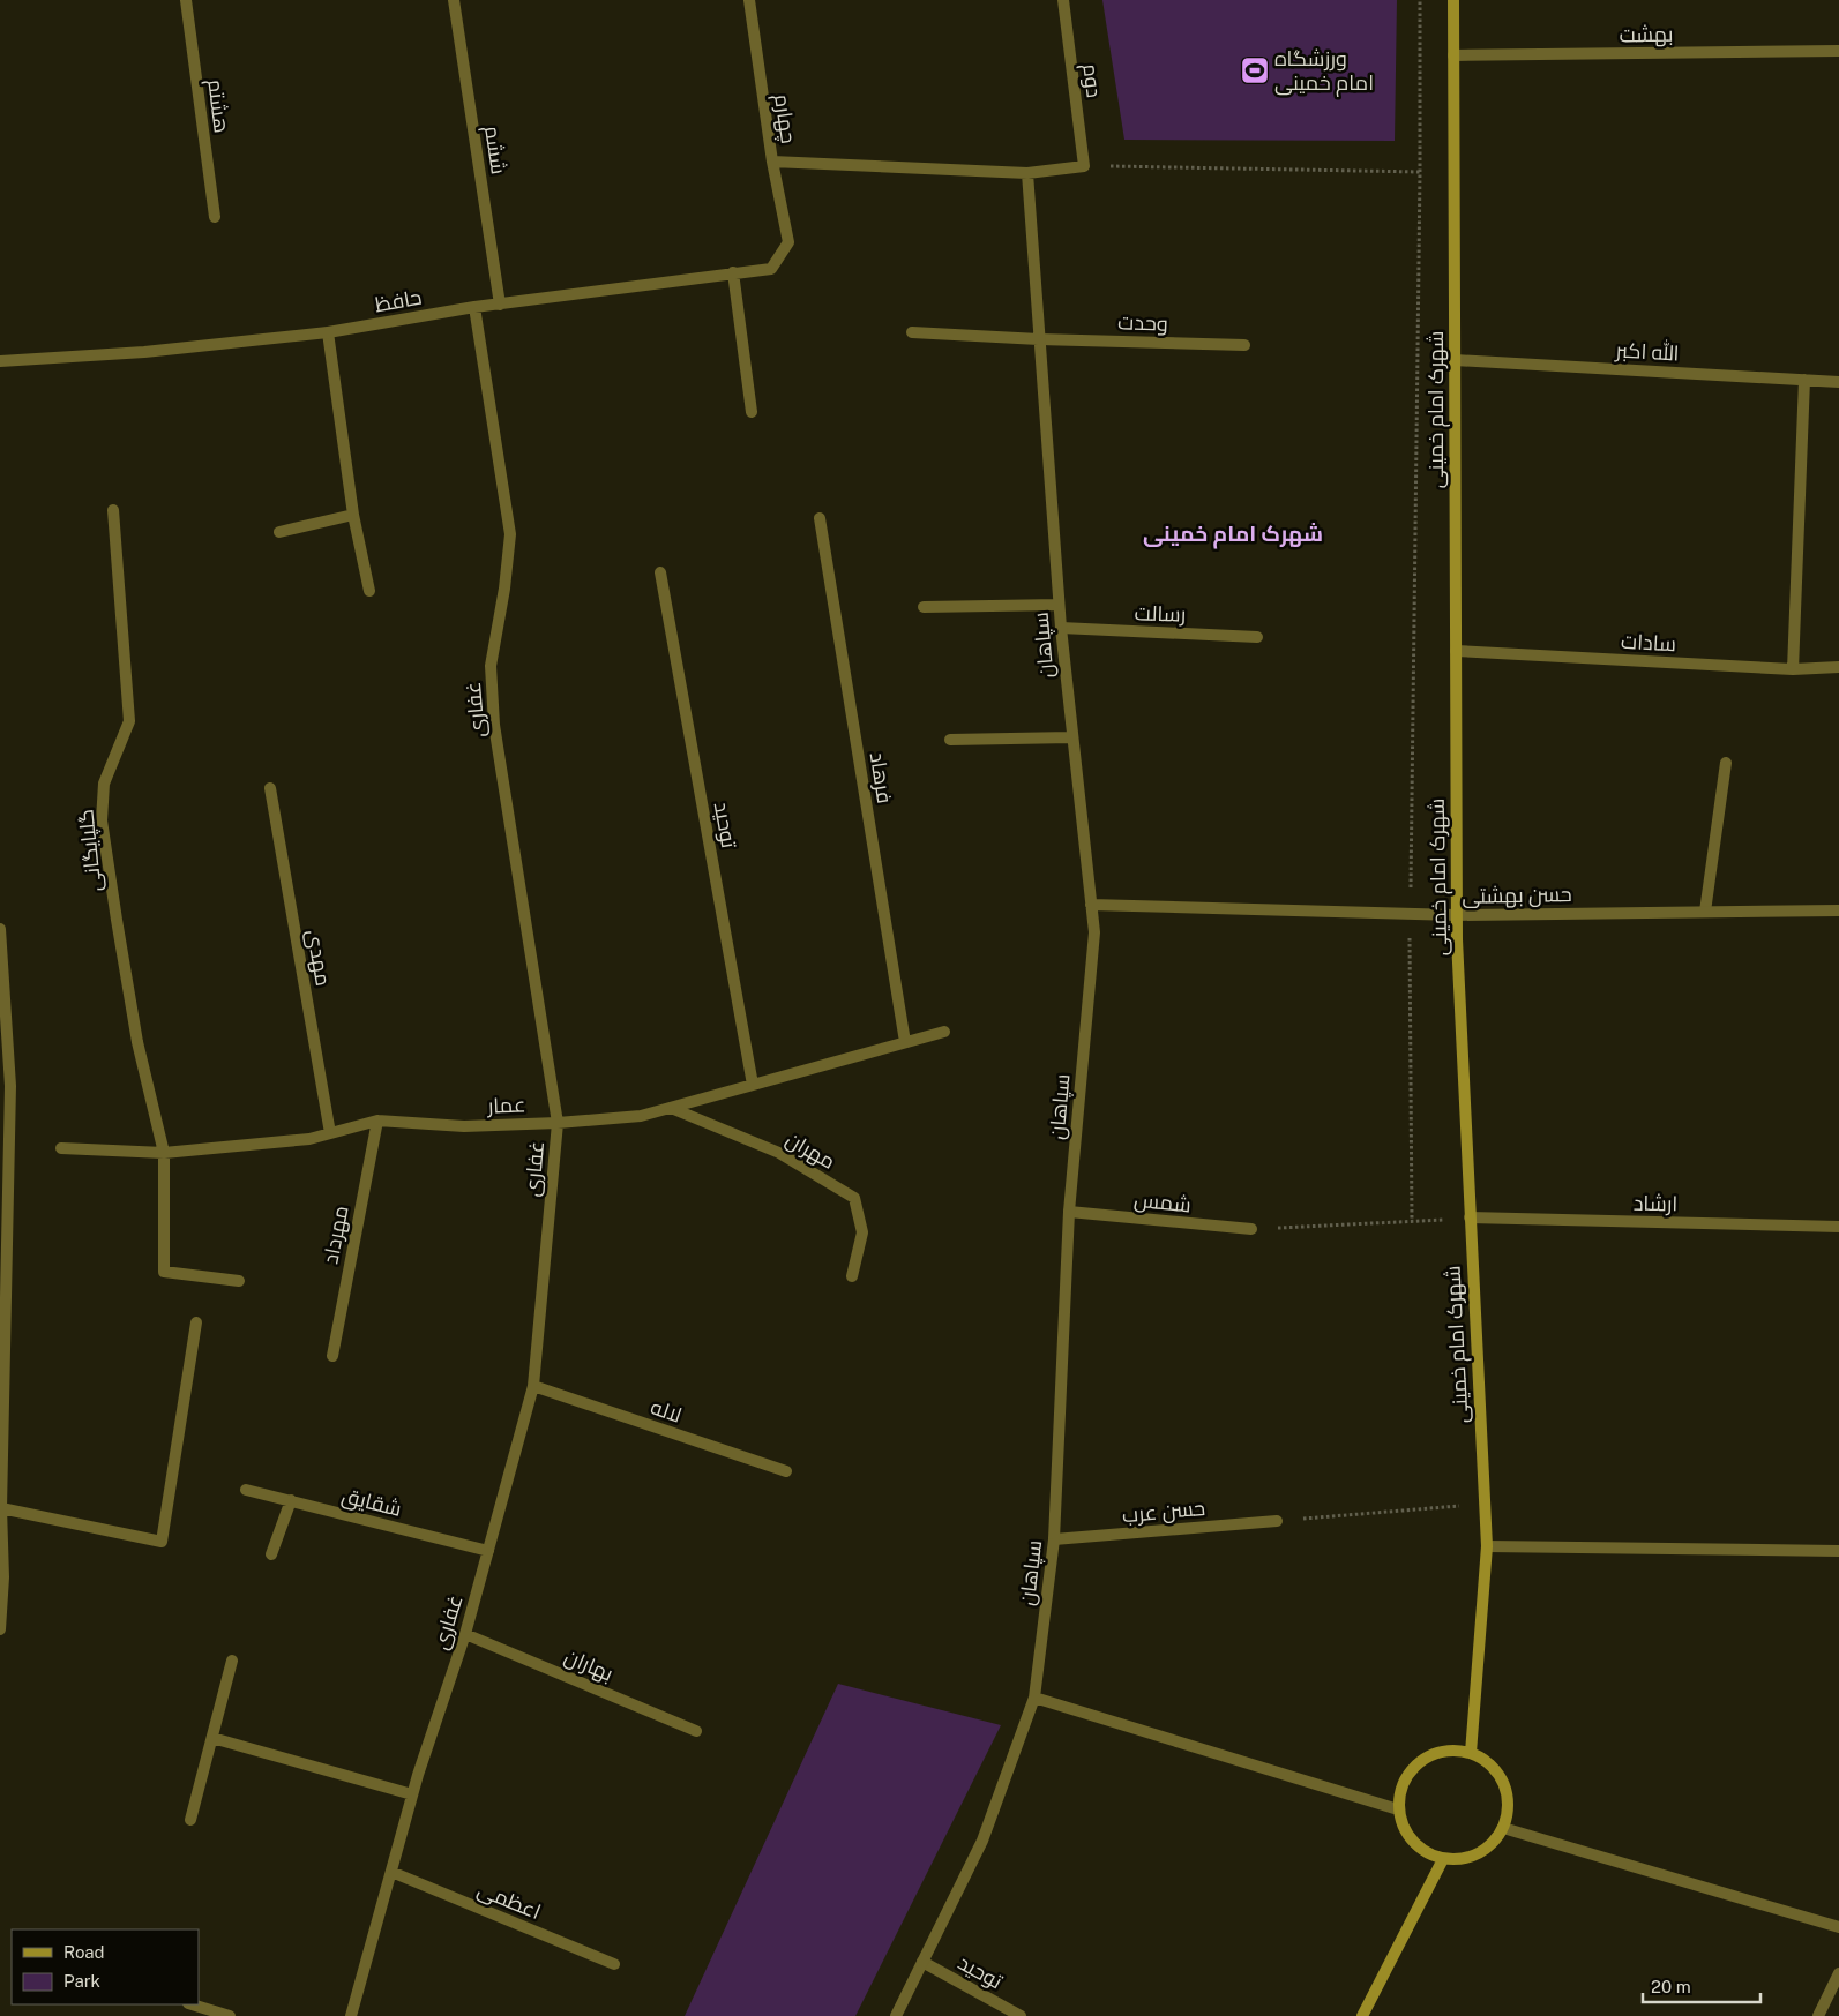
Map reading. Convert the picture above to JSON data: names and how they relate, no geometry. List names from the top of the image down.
{
  "streets": {
    "street": [
      "بهشت",
      "دوم",
      "هشتم",
      "چهارم",
      "ششم",
      "حافظ",
      "وحدت",
      "الله اکبر",
      "شهرک امام خمینی",
      "رسالت",
      "سادات",
      "سپاهان",
      "غفاری",
      "فرهاد",
      "توحید",
      "گلپایگانی",
      "حسن بهشتی",
      "مهدی",
      "عمار",
      "مهران",
      "شمس",
      "ارشاد",
      "مهرداد",
      "لاله",
      "شقایق",
      "حسن عرب",
      "بهاران",
      "اعظمی"
    ]
  },
  "crossings": [
    ["بهشت", "شهرک امام خمینی"],
    ["چهارم", "حافظ"],
    ["ششم", "حافظ"],
    ["حافظ", "غفاری"],
    ["وحدت", "سپاهان"],
    ["الله اکبر", "شهرک امام خمینی"],
    ["شهرک امام خمینی", "سادات"],
    ["شهرک امام خمینی", "حسن بهشتی"],
    ["شهرک امام خمینی", "ارشاد"],
    ["رسالت", "سپاهان"],
    ["سپاهان", "توحید"],
    ["سپاهان", "حسن بهشتی"],
    ["سپاهان", "شمس"],
    ["سپاهان", "حسن عرب"],
    ["غفاری", "عمار"],
    ["غفاری", "لاله"],
    ["غفاری", "شقایق"],
    ["غفاری", "بهاران"],
    ["غفاری", "اعظمی"],
    ["فرهاد", "عمار"],
    ["توحید", "عمار"],
    ["گلپایگانی", "عمار"],
    ["مهدی", "عمار"],
    ["عمار", "مهران"],
    ["عمار", "مهرداد"]
  ],
  "districts": ["شهرک امام خمینی"],
  "places": {
    "sports": ["ورزشگاه امام خمینی"]
  },
  "legend": ["Road", "Park"],
  "scale_bar": "20 m"
}
